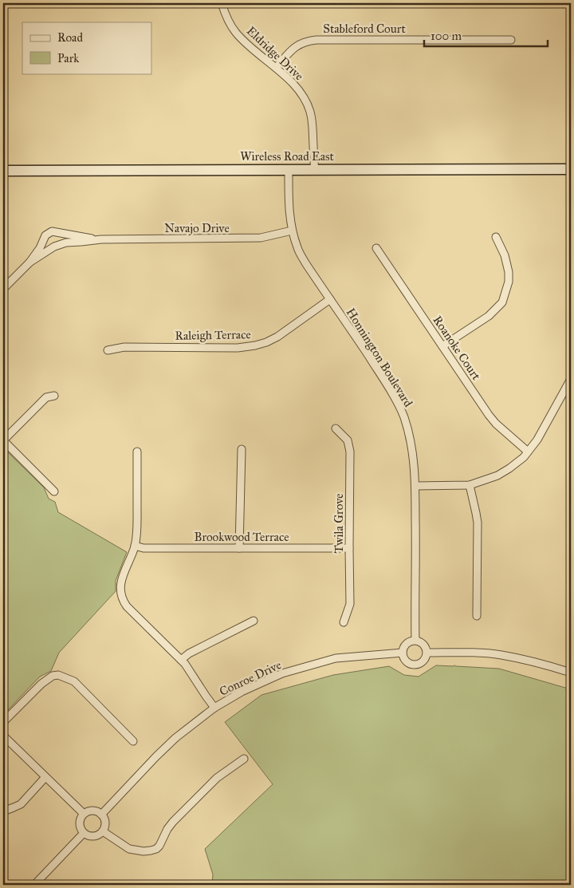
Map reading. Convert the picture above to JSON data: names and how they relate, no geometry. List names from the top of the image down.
{
  "streets": {
    "street": [
      "Stableford Court",
      "Eldridge Drive",
      "Wireless Road East",
      "Navajo Drive",
      "Raleigh Terrace",
      "Roanoke Court",
      "Honnington Boulevard",
      "Twila Grove",
      "Brookwood Terrace",
      "Conroe Drive"
    ]
  },
  "crossings": [
    ["Stableford Court", "Eldridge Drive"],
    ["Eldridge Drive", "Wireless Road East"],
    ["Wireless Road East", "Honnington Boulevard"],
    ["Navajo Drive", "Honnington Boulevard"],
    ["Raleigh Terrace", "Honnington Boulevard"],
    ["Honnington Boulevard", "Conroe Drive"],
    ["Twila Grove", "Brookwood Terrace"]
  ],
  "legend": ["Road", "Park"],
  "scale_bar": "100 m"
}
